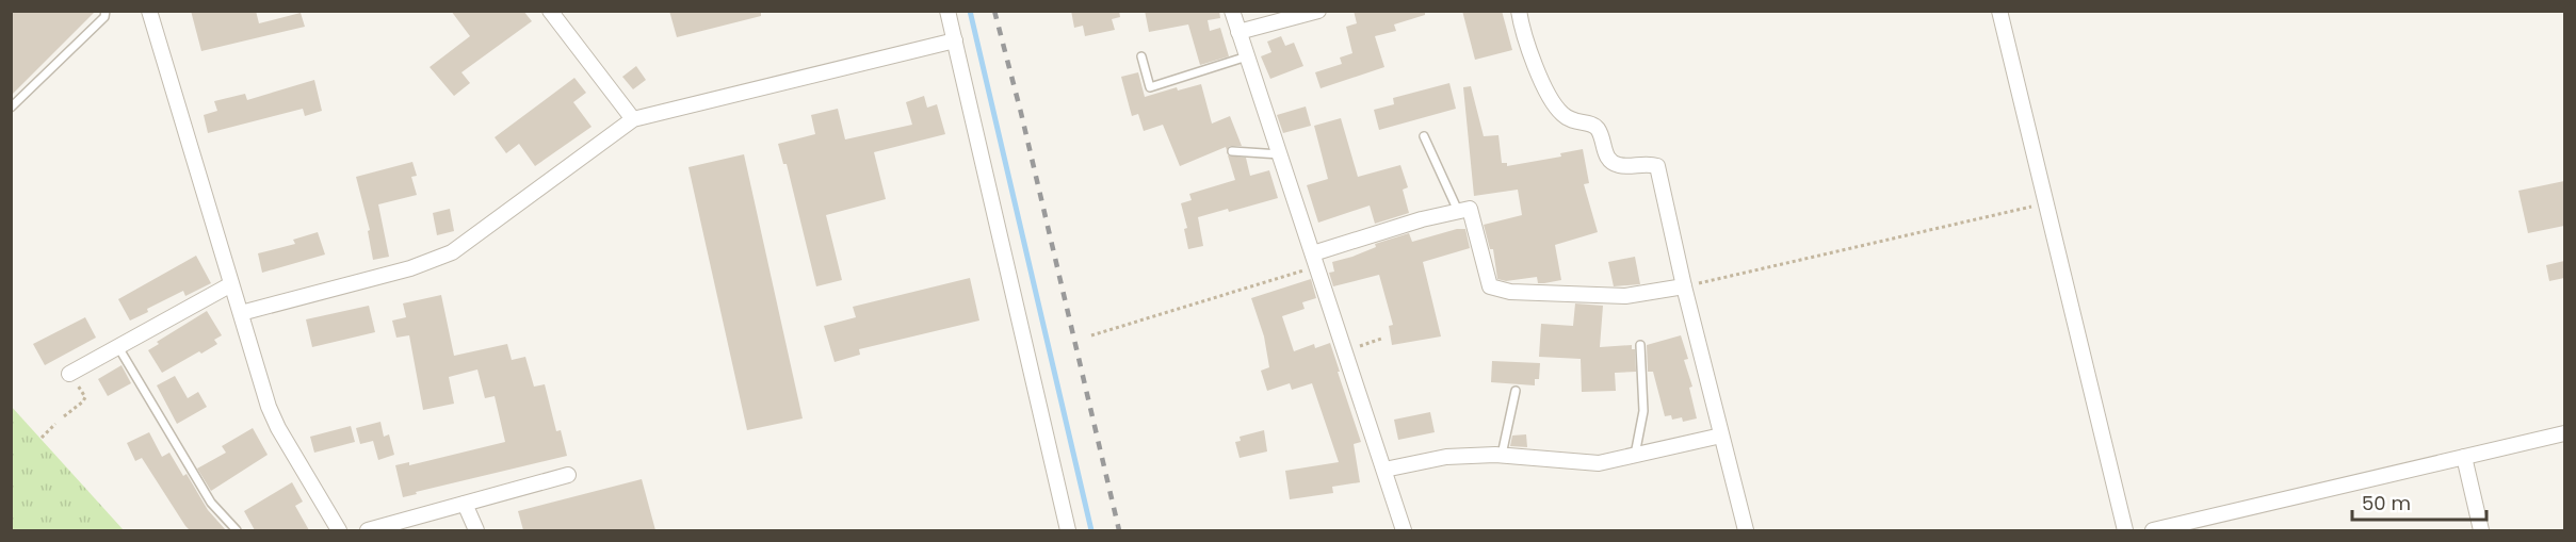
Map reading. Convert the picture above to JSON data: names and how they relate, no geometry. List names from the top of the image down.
{
  "scale_bar": "50 m"
}
